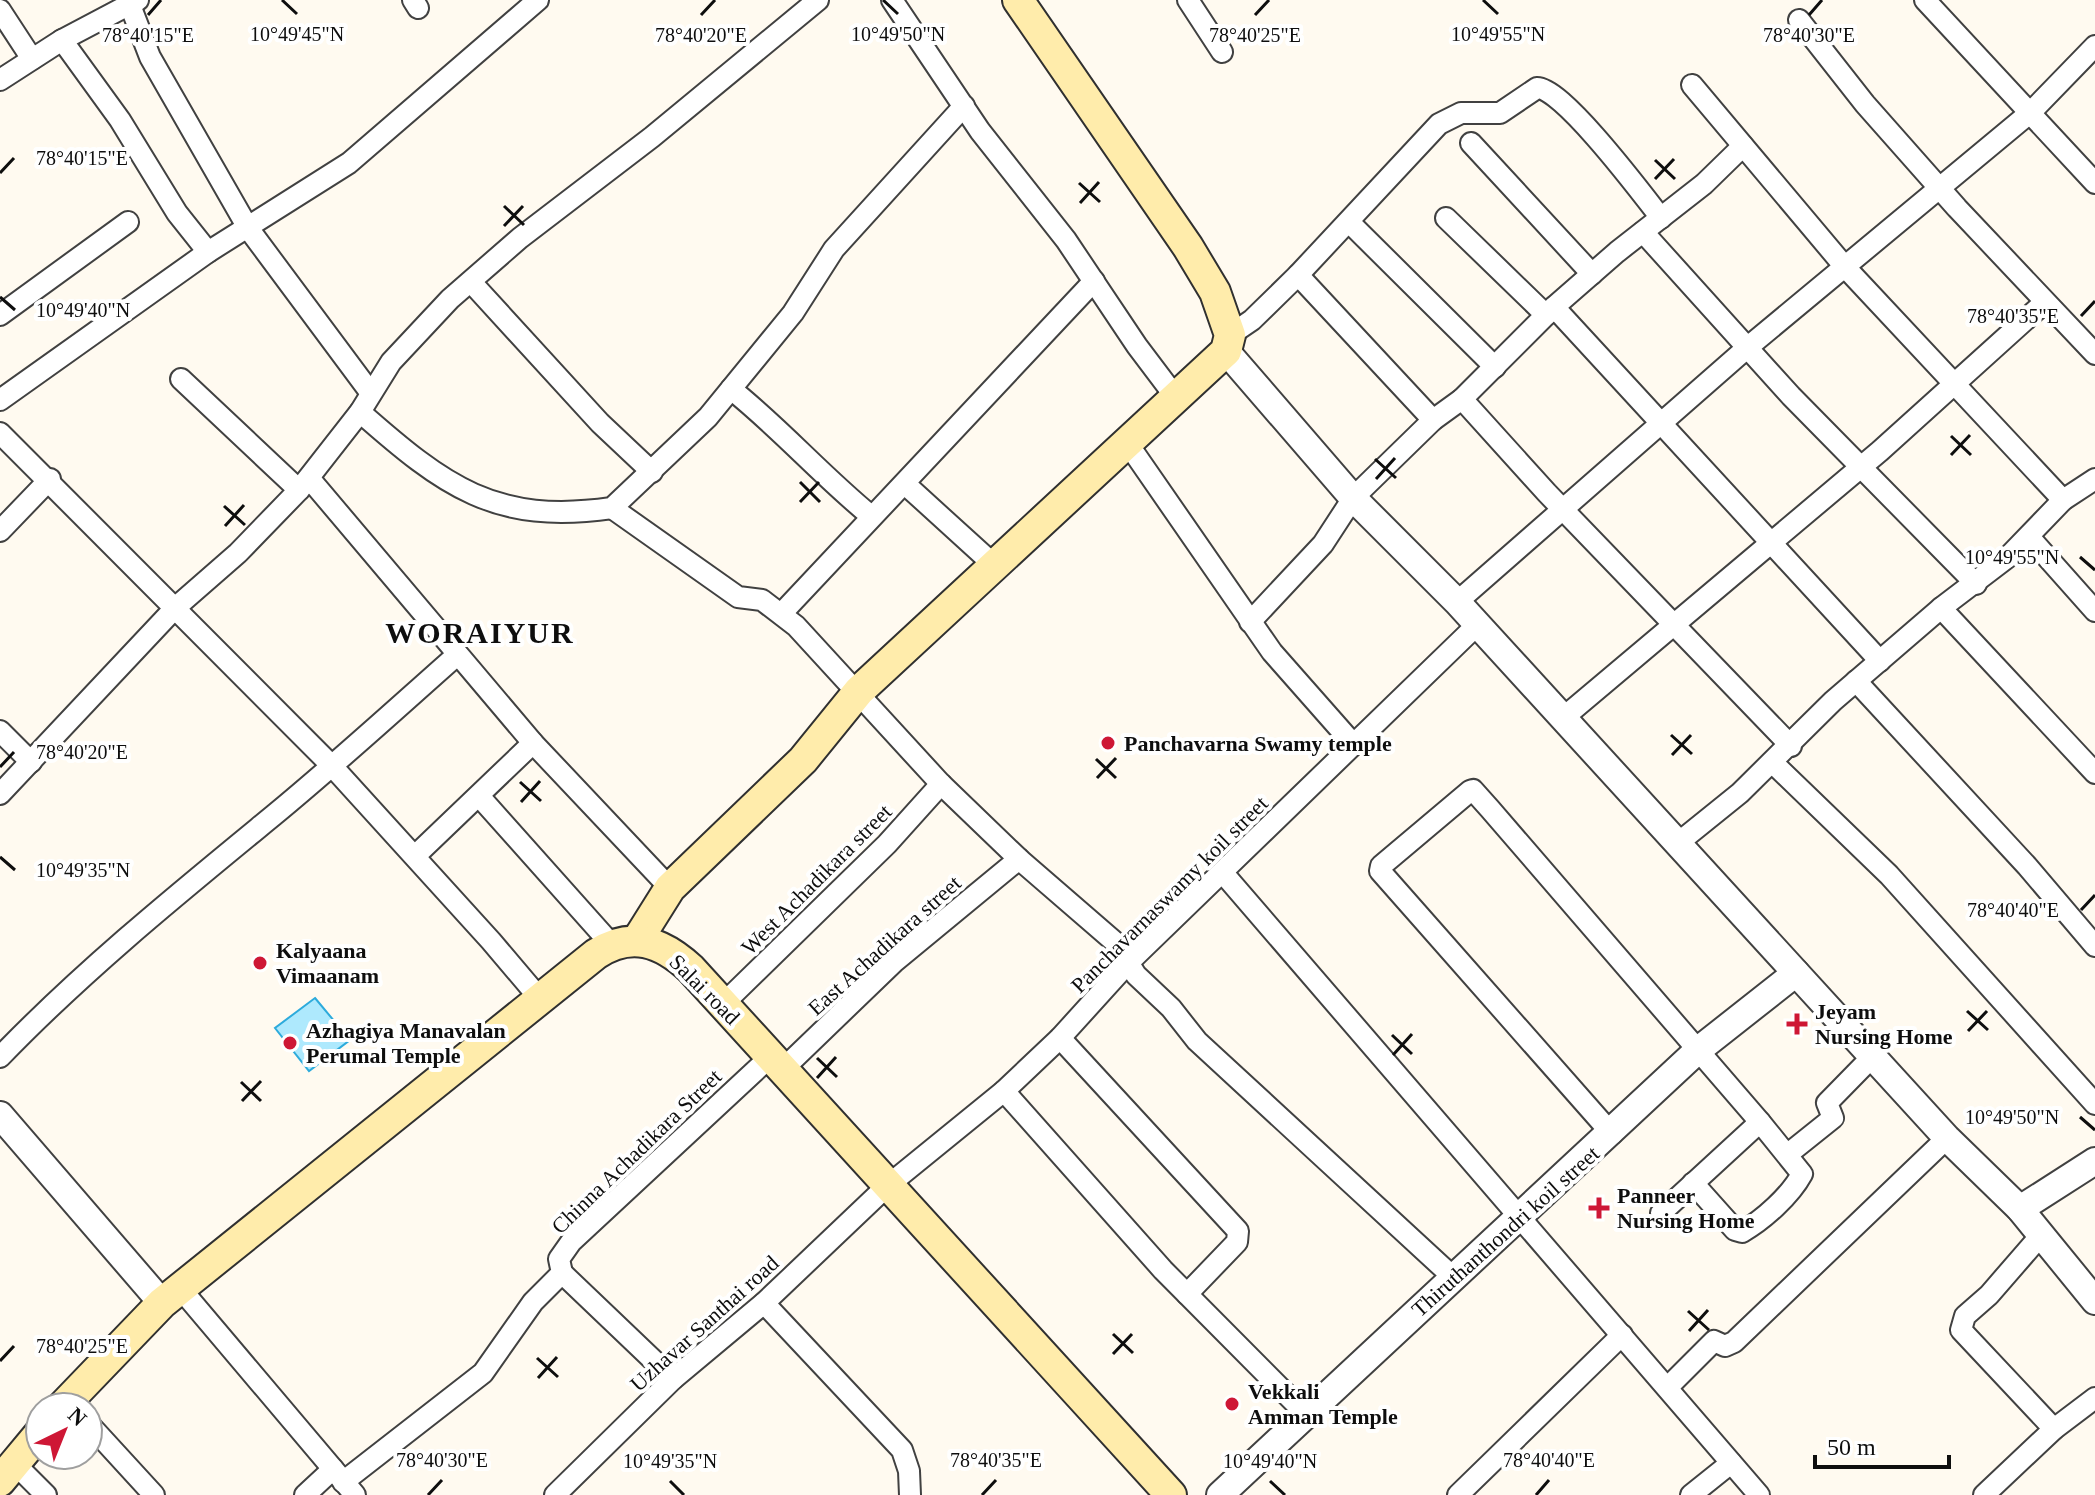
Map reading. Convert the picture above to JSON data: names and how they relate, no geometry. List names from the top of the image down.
{
  "streets": {
    "main road": ["Salai road"],
    "street": [
      "West Achadikara street",
      "Panchavarnaswamy koil street",
      "East Achadikara street",
      "Chinna Achadikara Street",
      "Thiruthanthondri koil street",
      "Uzhavar Santhai road"
    ]
  },
  "crossings": [
    ["West Achadikara street", "Salai road"],
    ["Panchavarnaswamy koil street", "Salai road"],
    ["Panchavarnaswamy koil street", "Uzhavar Santhai road"],
    ["East Achadikara street", "Salai road"],
    ["East Achadikara street", "Chinna Achadikara Street"],
    ["Salai road", "Chinna Achadikara Street"],
    ["Salai road", "Uzhavar Santhai road"]
  ],
  "districts": ["WORAIYUR"],
  "places": {
    "other": [
      "Panchavarna Swamy temple",
      "Kalyaana Vimaanam",
      "Azhagiya Manavalan Perumal Temple",
      "Vekkali Amman Temple"
    ],
    "health": ["Jeyam Nursing Home", "Panneer Nursing Home"]
  },
  "scale_bar": "50 m",
  "north": "top right",
  "coordinates": [
    "10°49'45\"N",
    "10°49'50\"N",
    "10°49'55\"N",
    "78°40'15\"E",
    "78°40'20\"E",
    "78°40'30\"E",
    "78°40'25\"E",
    "10°49'40\"N",
    "78°40'35\"E",
    "10°49'35\"N",
    "78°40'40\"E"
  ]
}
